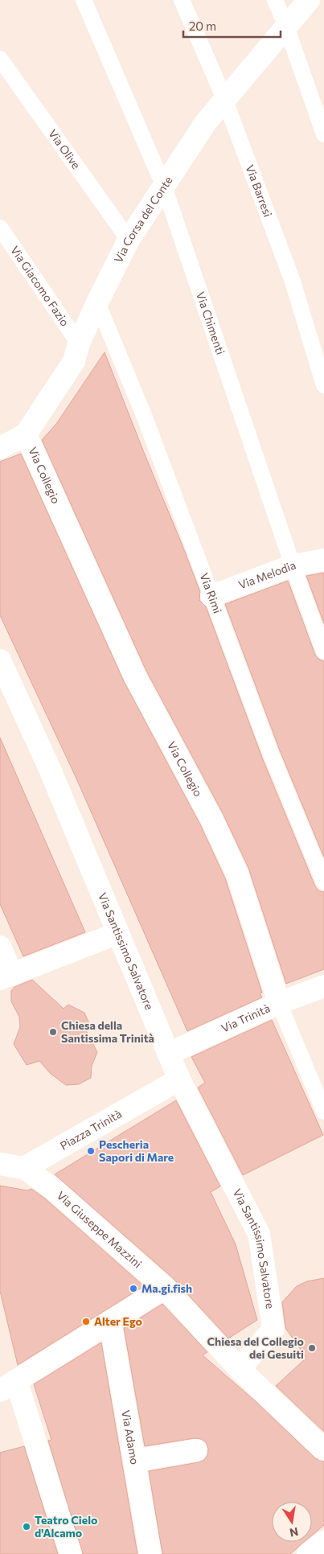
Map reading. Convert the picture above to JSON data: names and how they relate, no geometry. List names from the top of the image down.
{
  "streets": {
    "street": [
      "Via Corsa del Conte",
      "Via Collegio",
      "Via Melodia",
      "Via Santissimo Salvatore",
      "Via Trinità",
      "Piazza Trinità",
      "Via Giuseppe Mazzini",
      "Via Adamo"
    ],
    "lane": [
      "Via Olive",
      "Via Barresi",
      "Via Giacomo Fazio",
      "Via Chimenti",
      "Via Rimi"
    ]
  },
  "crossings": [
    ["Via Olive", "Via Corsa del Conte"],
    ["Via Barresi", "Via Corsa del Conte"],
    ["Via Corsa del Conte", "Via Giacomo Fazio"],
    ["Via Corsa del Conte", "Via Chimenti"],
    ["Via Corsa del Conte", "Via Collegio"],
    ["Via Corsa del Conte", "Via Rimi"],
    ["Via Chimenti", "Via Melodia"],
    ["Via Collegio", "Via Trinità"],
    ["Via Melodia", "Via Rimi"],
    ["Via Santissimo Salvatore", "Via Trinità"],
    ["Via Santissimo Salvatore", "Piazza Trinità"],
    ["Via Santissimo Salvatore", "Via Giuseppe Mazzini"],
    ["Piazza Trinità", "Via Giuseppe Mazzini"]
  ],
  "places": [
    "Chiesa della Santissima Trinità",
    "Pescheria Sapori di Mare",
    "Ma.gi.fish",
    "Alter Ego",
    "Chiesa del Collegio dei Gesuiti",
    "Teatro Cielo d'Alcamo"
  ],
  "scale_bar": "20 m",
  "north": "bottom"
}
